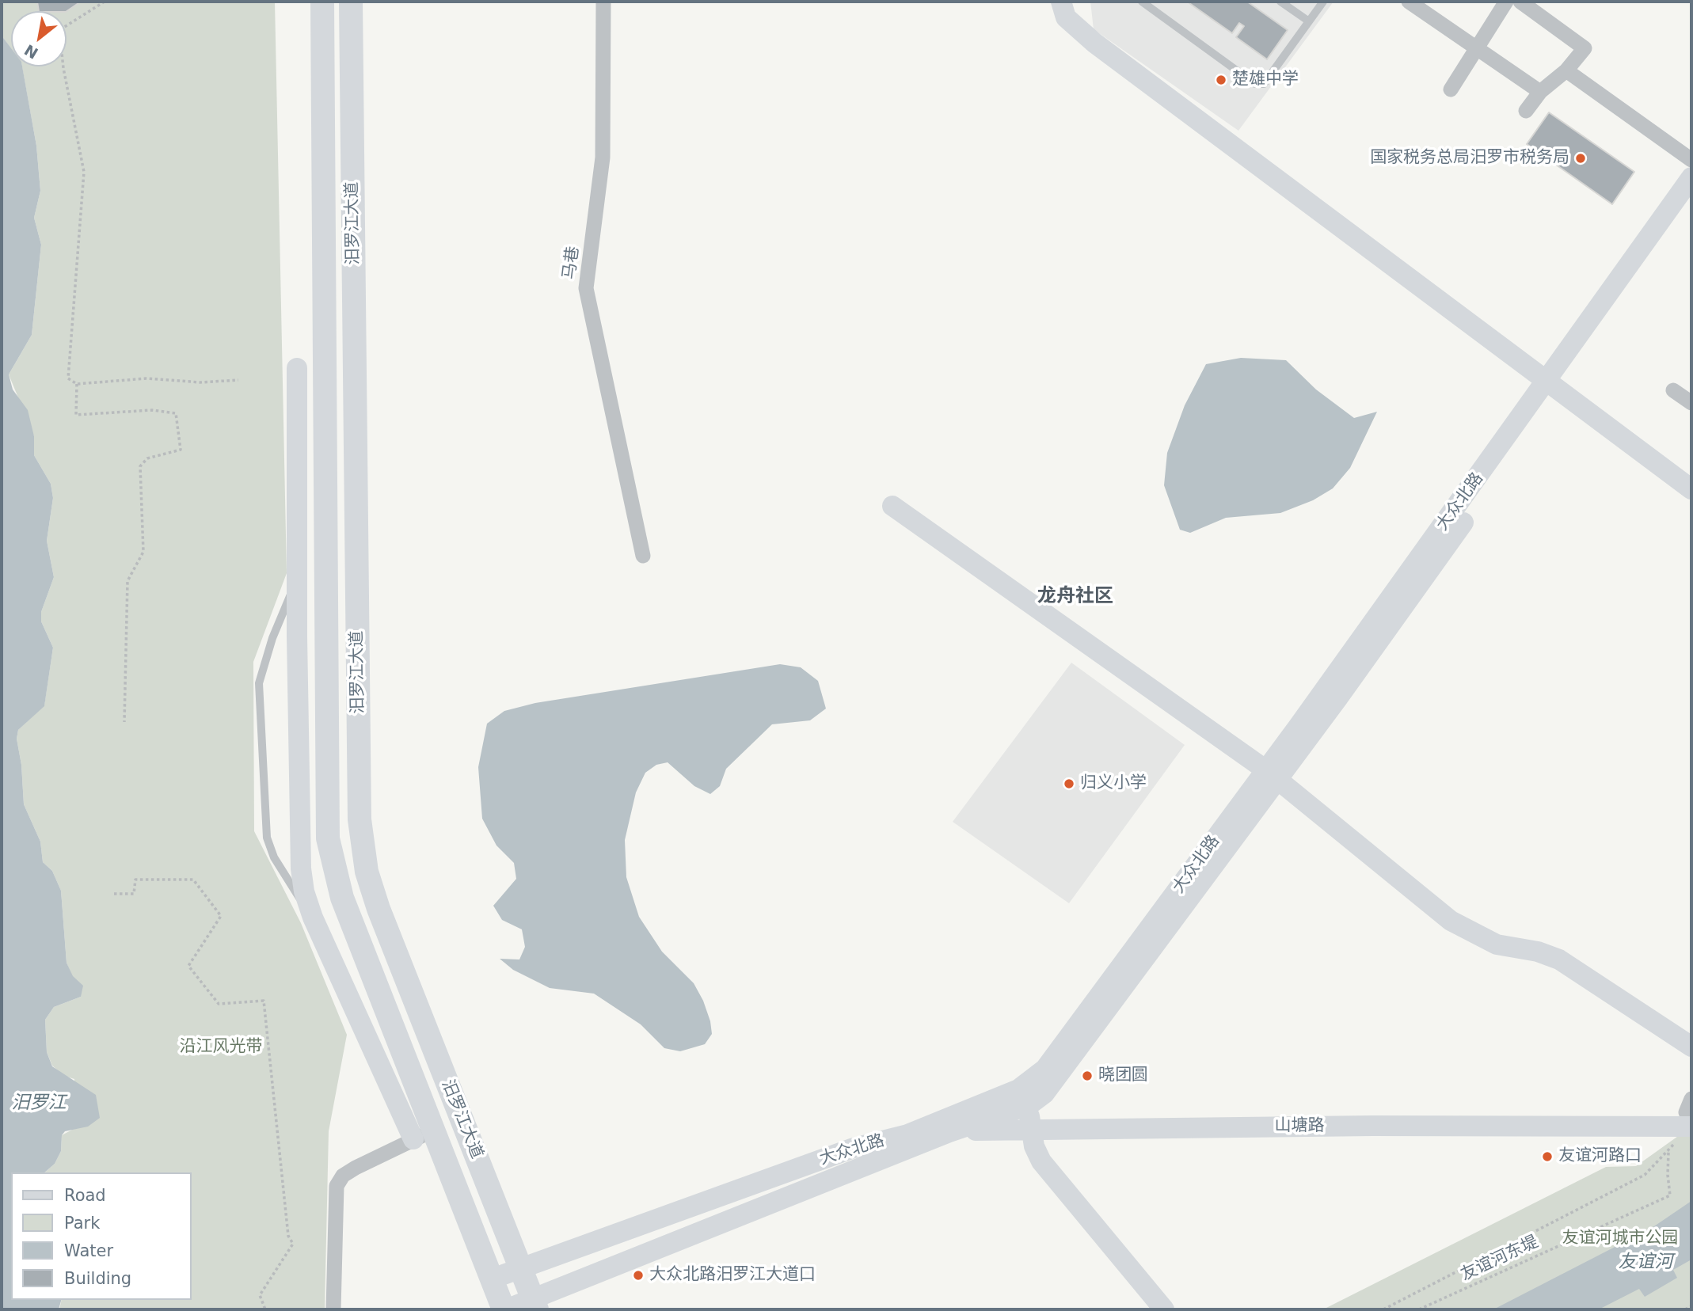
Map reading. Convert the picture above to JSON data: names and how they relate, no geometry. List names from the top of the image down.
{
  "streets": {
    "main road": ["汨罗江大道", "大众北路", "山塘路"],
    "street": ["马巷"],
    "path": ["友谊河东堤"]
  },
  "crossings": [
    ["汨罗江大道", "大众北路"],
    ["大众北路", "山塘路"]
  ],
  "districts": ["龙舟社区"],
  "water": ["汨罗江", "友谊河"],
  "parks": ["沿江风光带", "友谊河城市公园"],
  "places": [
    "楚雄中学",
    "国家税务总局汨罗市税务局",
    "归义小学",
    "晓团圆",
    "友谊河路口",
    "大众北路汨罗江大道口"
  ],
  "legend": [
    "Road",
    "Park",
    "Water",
    "Building"
  ],
  "north": "bottom left"
}
